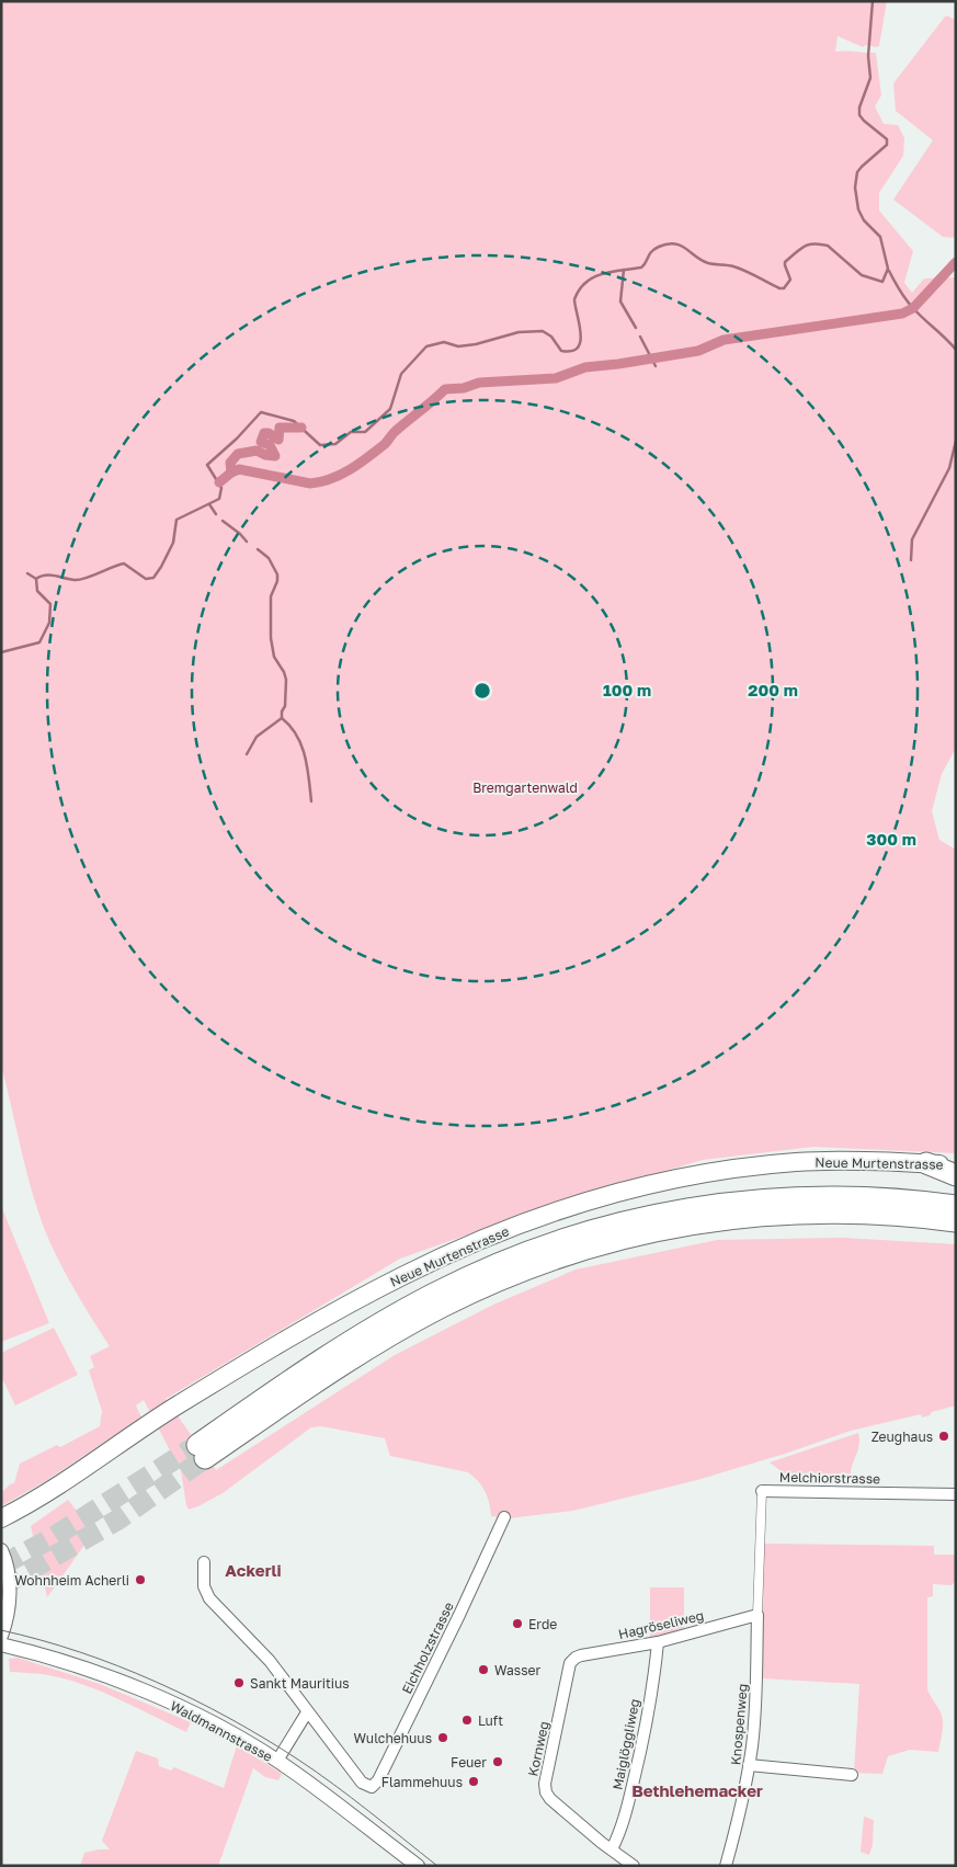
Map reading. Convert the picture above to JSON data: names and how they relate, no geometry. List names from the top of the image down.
{
  "streets": {
    "main road": ["Neue Murtenstrasse"],
    "street": [
      "Melchiorstrasse",
      "Hagröseliweg",
      "Eichholzstrasse",
      "Knospenweg",
      "Waldmannstrasse",
      "Maiglöggliweg",
      "Kornweg"
    ]
  },
  "crossings": [
    ["Melchiorstrasse", "Hagröseliweg"],
    ["Melchiorstrasse", "Knospenweg"],
    ["Hagröseliweg", "Knospenweg"],
    ["Hagröseliweg", "Maiglöggliweg"],
    ["Hagröseliweg", "Kornweg"],
    ["Maiglöggliweg", "Kornweg"]
  ],
  "districts": ["Ackerli", "Bethlehemacker"],
  "parks": ["Bremgartenwald"],
  "places": [
    "Zeughaus",
    "Wohnheim Acherli",
    "Erde",
    "Wasser",
    "Sankt Mauritius",
    "Luft",
    "Wulchehuus",
    "Feuer",
    "Flammehuus"
  ],
  "rings": ["100 m", "200 m", "300 m"]
}
